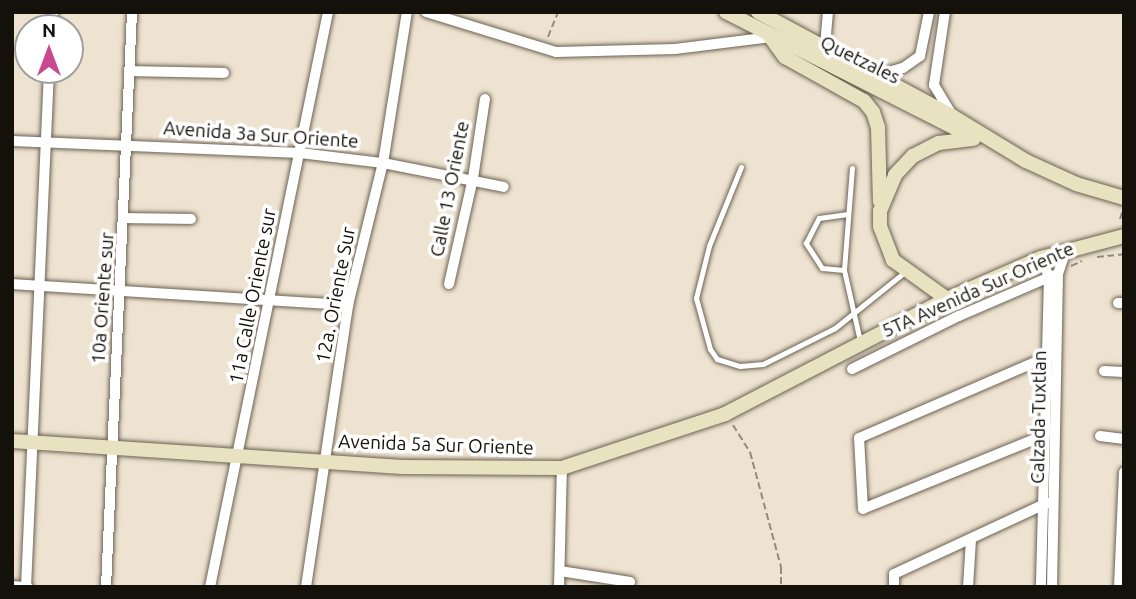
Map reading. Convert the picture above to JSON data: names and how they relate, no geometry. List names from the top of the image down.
{
  "streets": {
    "main road": ["Quetzales", "Avenida 5a Sur Oriente"],
    "street": [
      "Avenida 3a Sur Oriente",
      "Calle 13 Oriente",
      "5TA Avenida Sur Oriente",
      "12a. Oriente Sur",
      "11a Calle Oriente sur",
      "10a Oriente sur",
      "Calzada Tuxtlan"
    ]
  },
  "crossings": [
    ["Avenida 3a Sur Oriente", "Calle 13 Oriente"],
    ["Avenida 3a Sur Oriente", "12a. Oriente Sur"],
    ["Avenida 3a Sur Oriente", "11a Calle Oriente sur"],
    ["Avenida 3a Sur Oriente", "10a Oriente sur"],
    ["5TA Avenida Sur Oriente", "Calzada Tuxtlan"],
    ["12a. Oriente Sur", "Avenida 5a Sur Oriente"],
    ["11a Calle Oriente sur", "Avenida 5a Sur Oriente"],
    ["10a Oriente sur", "Avenida 5a Sur Oriente"],
    ["Calzada Tuxtlan", "Avenida 5a Sur Oriente"]
  ],
  "north": "top"
}
